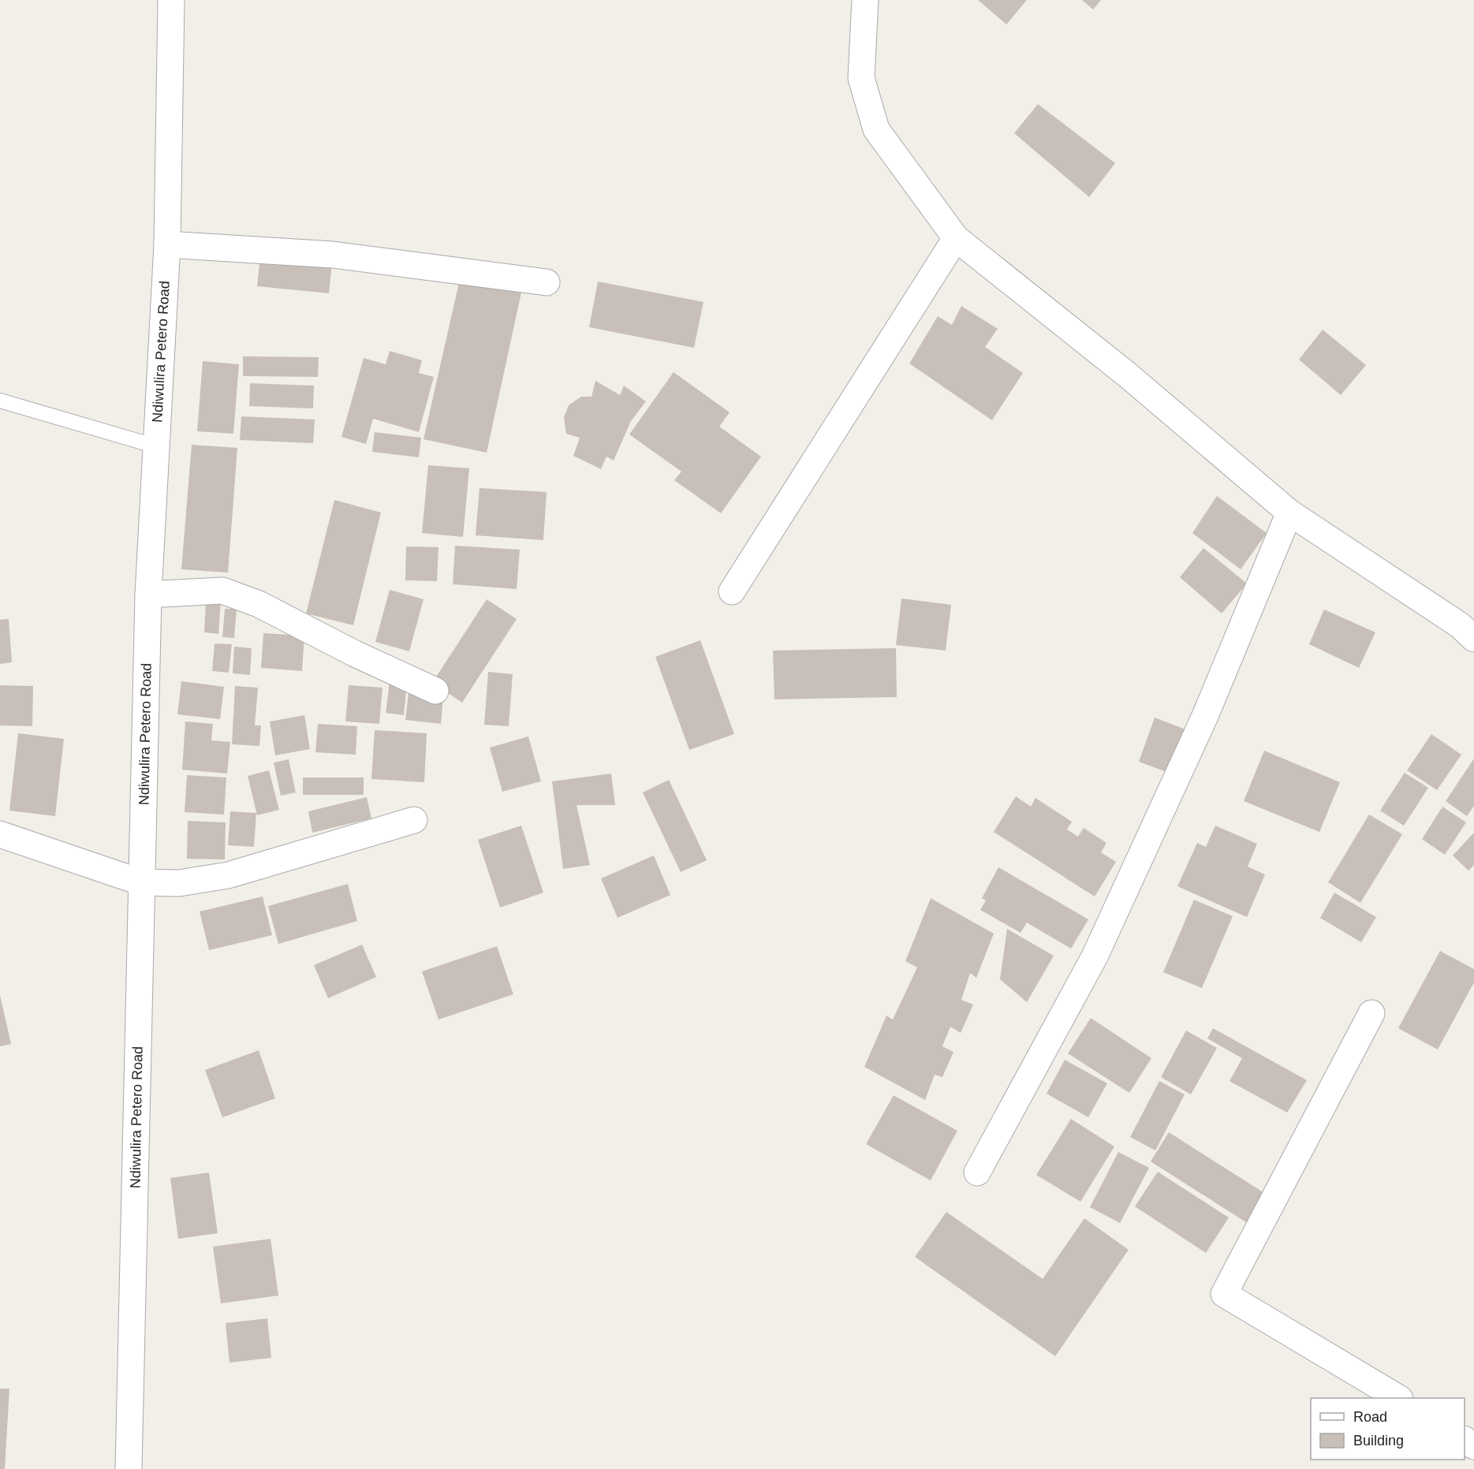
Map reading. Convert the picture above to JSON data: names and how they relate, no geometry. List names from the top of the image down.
{
  "streets": {
    "street": ["Ndiwulira Petero Road"]
  },
  "legend": ["Road", "Building"]
}
